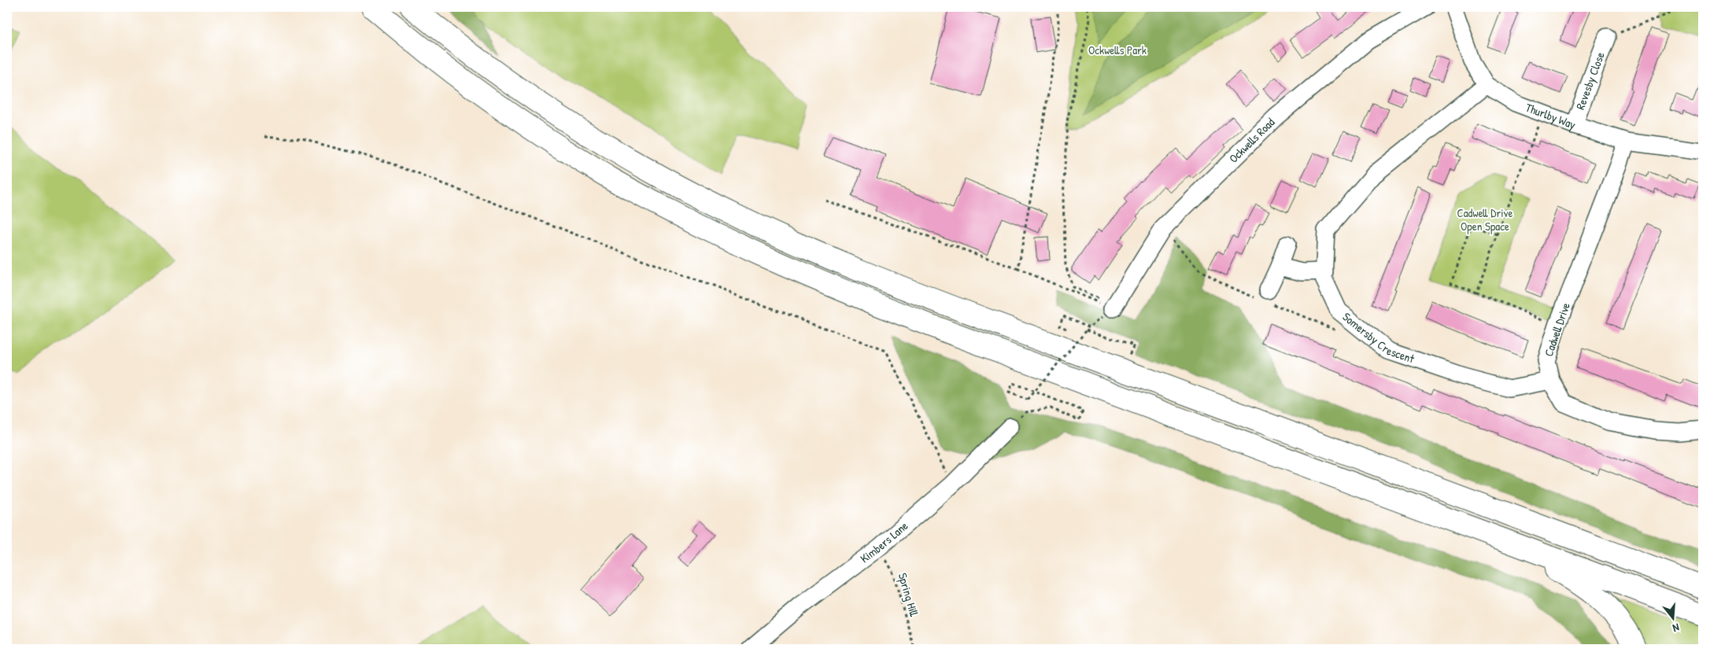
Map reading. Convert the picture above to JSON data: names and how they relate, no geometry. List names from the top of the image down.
{
  "streets": {
    "street": [
      "Revesby Close",
      "Thurlby Way",
      "Ockwells Road",
      "Cadwell Drive",
      "Somersby Crescent",
      "Kimbers Lane"
    ],
    "path": ["Spring Hill"]
  },
  "crossings": [
    ["Revesby Close", "Thurlby Way"],
    ["Thurlby Way", "Cadwell Drive"],
    ["Thurlby Way", "Somersby Crescent"],
    ["Cadwell Drive", "Somersby Crescent"],
    ["Kimbers Lane", "Spring Hill"]
  ],
  "parks": ["Ockwells Park", "Cadwell Drive Open Space"],
  "north": "bottom"
}
